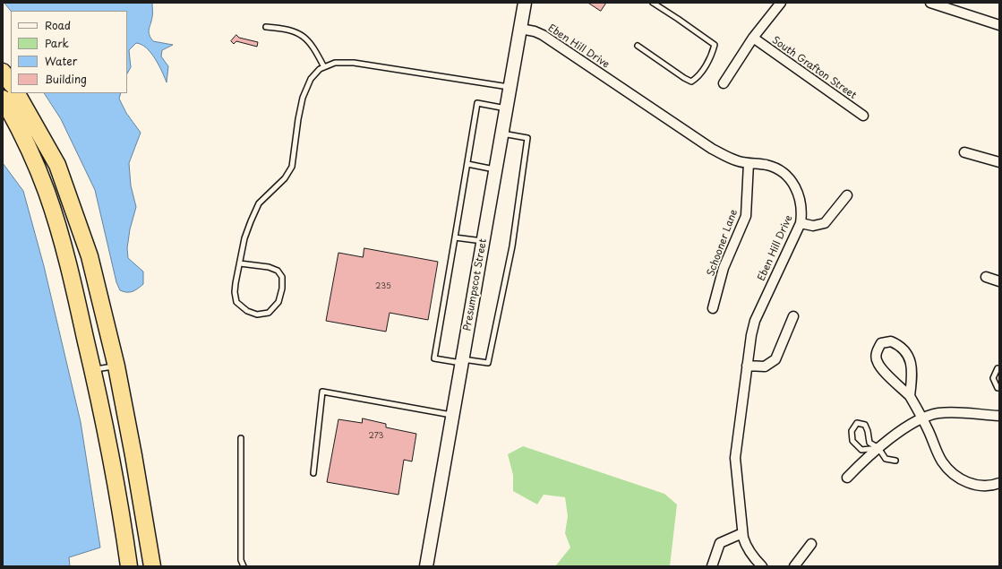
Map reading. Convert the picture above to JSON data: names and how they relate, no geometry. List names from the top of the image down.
{
  "streets": {
    "street": [
      "Eben Hill Drive",
      "South Grafton Street",
      "Schooner Lane",
      "Presumpscot Street"
    ]
  },
  "crossings": [
    ["Eben Hill Drive", "Schooner Lane"],
    ["Eben Hill Drive", "Presumpscot Street"]
  ],
  "house_numbers": ["235", "273"],
  "legend": [
    "Road",
    "Park",
    "Water",
    "Building"
  ]
}
